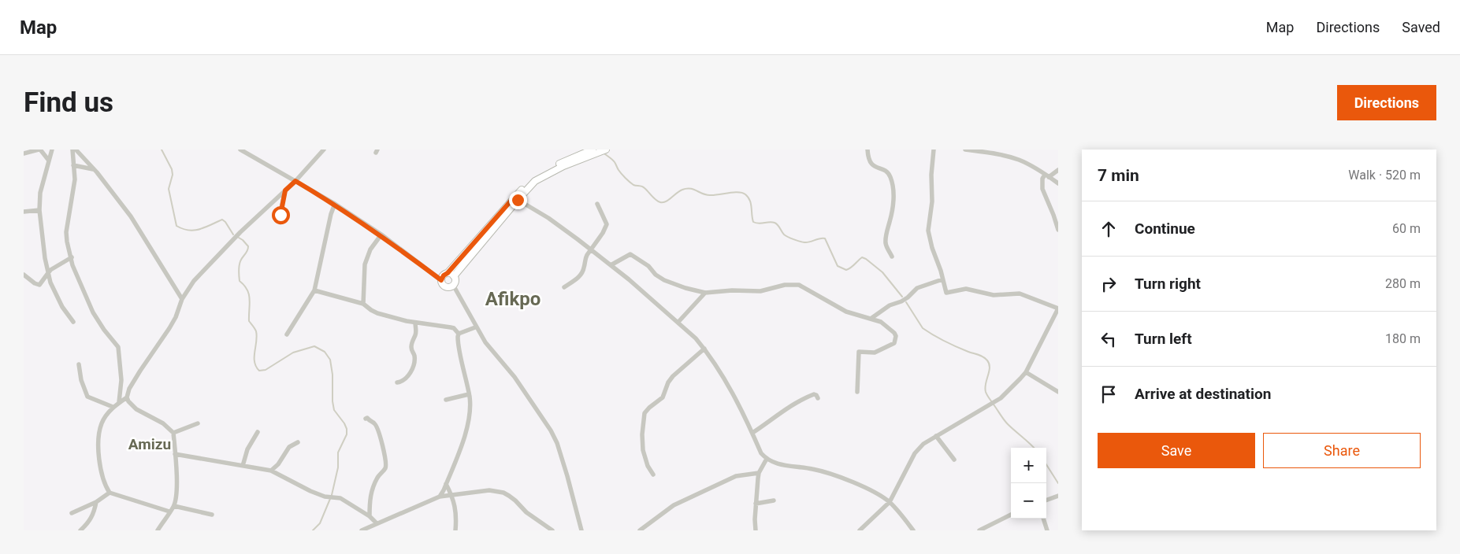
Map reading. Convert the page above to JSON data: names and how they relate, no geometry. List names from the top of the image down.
{
  "districts": ["Afikpo", "Amizu"],
  "page": {
    "header": "Map",
    "nav": ["Map", "Directions", "Saved"],
    "buttons": [
      "Directions",
      ["Save", "Share"]
    ],
    "title": "Find us",
    "heading": ["7 min", "Walk · 520 m"],
    "list": [
      ["Continue", "60 m"],
      ["Turn right", "280 m"],
      ["Turn left", "180 m"],
      "Arrive at destination"
    ],
    "map_buttons": ["+", "−"]
  }
}
